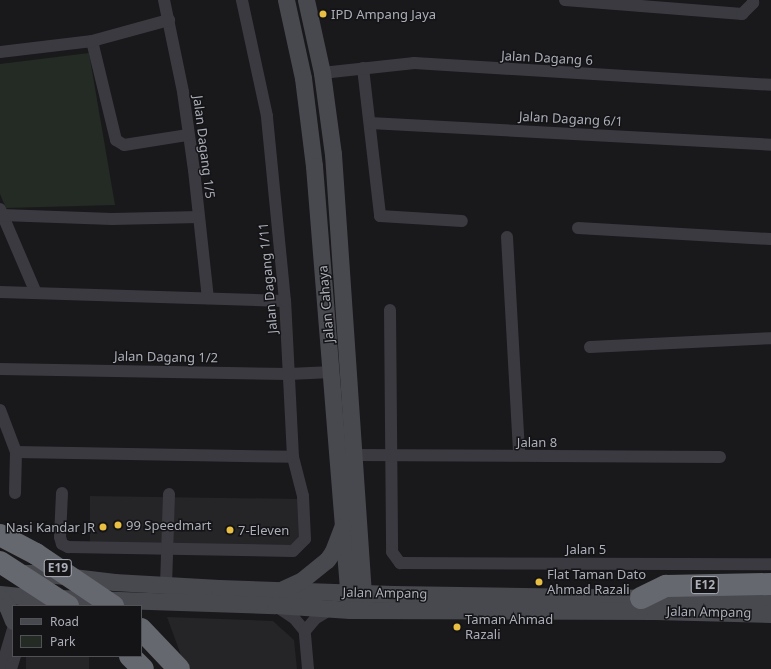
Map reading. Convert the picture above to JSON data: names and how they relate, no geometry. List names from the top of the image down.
{
  "streets": {
    "highway": ["E19", "E12"],
    "main road": ["Jalan Cahaya", "Jalan Ampang"],
    "street": [
      "Jalan Dagang 6",
      "Jalan Dagang 6/1",
      "Jalan Dagang 1/5",
      "Jalan Dagang 1/11",
      "Jalan Dagang 1/2",
      "Jalan 8",
      "Jalan 5"
    ]
  },
  "crossings": [
    ["Jalan Dagang 6", "Jalan Cahaya"],
    ["Jalan Dagang 1/11", "Jalan Dagang 1/2"],
    ["Jalan Cahaya", "Jalan Dagang 1/2"],
    ["Jalan Cahaya", "Jalan 8"],
    ["Jalan Cahaya", "Jalan Ampang"],
    ["Jalan 8", "Jalan 5"],
    ["E19", "Jalan Ampang"],
    ["E12", "Jalan Ampang"]
  ],
  "places": [
    "IPD Ampang Jaya",
    "99 Speedmart",
    "Nasi Kandar JR",
    "7-Eleven",
    "Flat Taman Dato Ahmad Razali",
    "Taman Ahmad Razali"
  ],
  "legend": ["Road", "Park"]
}
